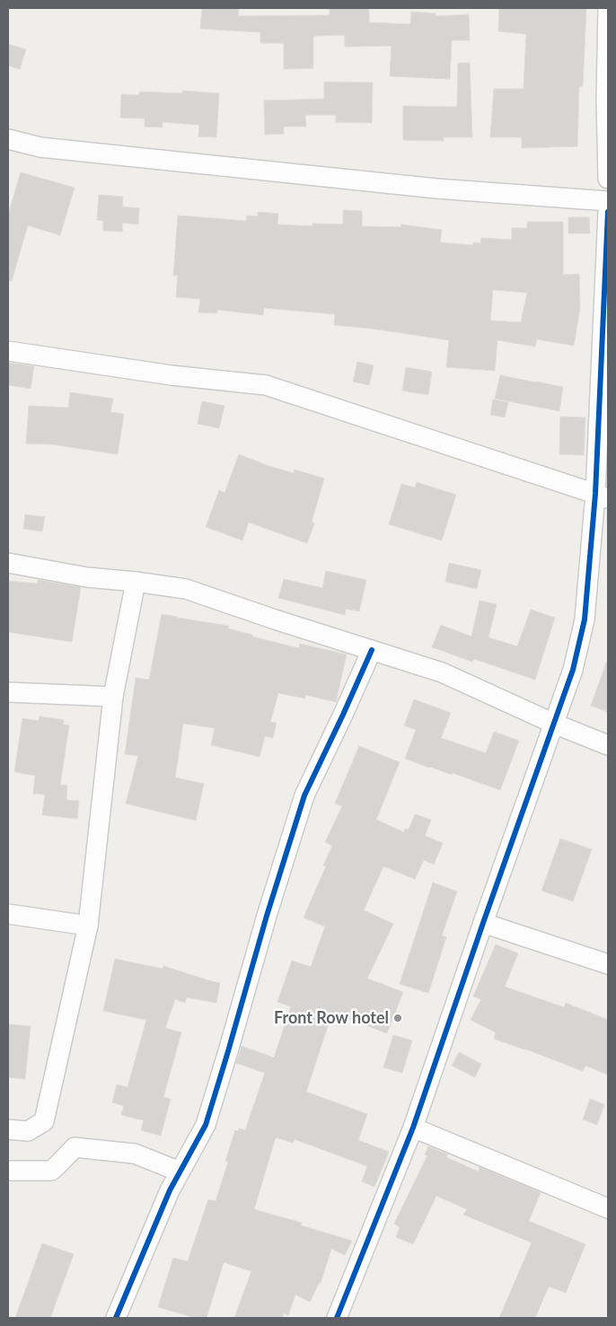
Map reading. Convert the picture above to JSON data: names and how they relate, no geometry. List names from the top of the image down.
{
  "places": ["Front Row hotel"]
}
